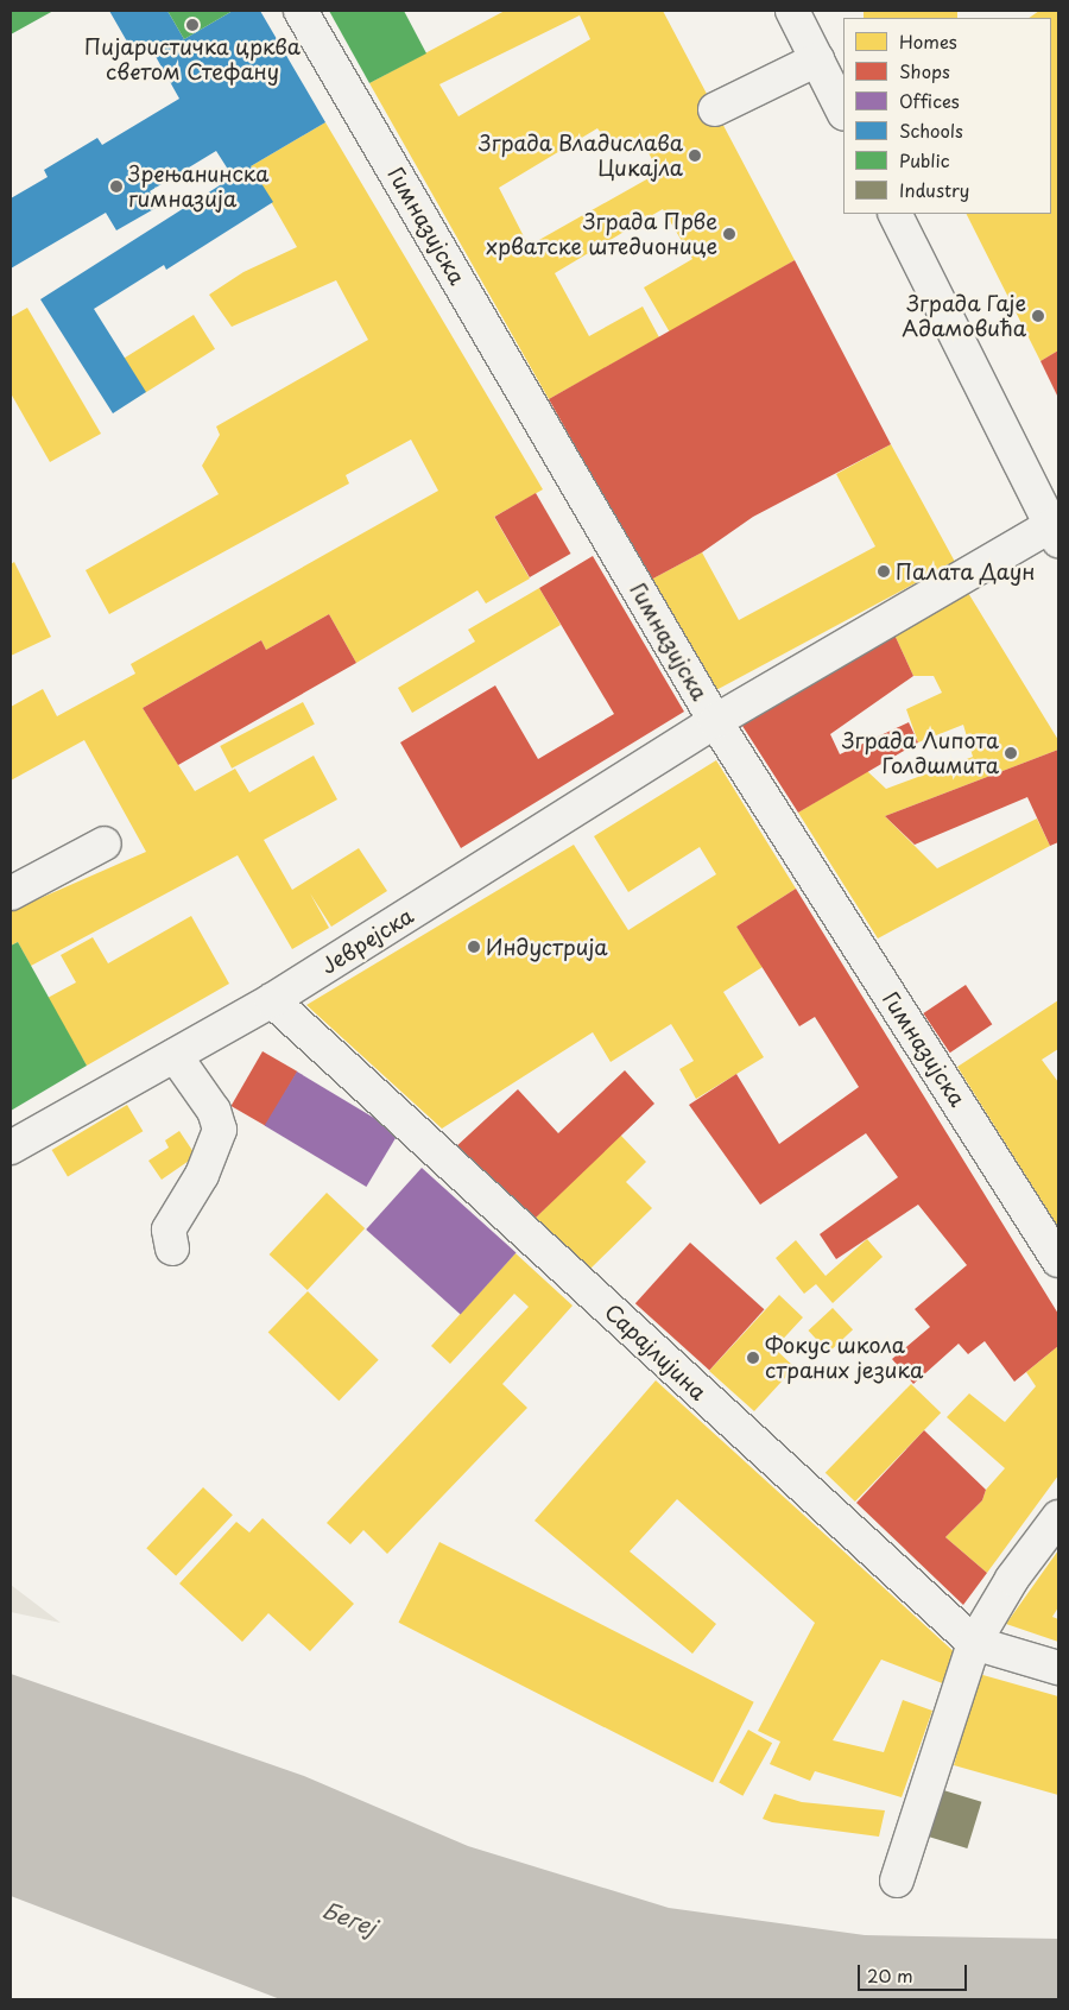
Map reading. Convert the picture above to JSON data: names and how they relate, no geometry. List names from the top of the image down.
{
  "streets": {
    "street": ["Гимназијска", "Јеврејска", "Сарајлијина"]
  },
  "crossings": [
    ["Гимназијска", "Јеврејска"],
    ["Јеврејска", "Сарајлијина"]
  ],
  "water": ["Бегеј"],
  "places": [
    "Пијаристичка црква светом Стефану",
    "Зграда Владислава Цикајла",
    "Зрењанинска гимназија",
    "Зграда Прве хрватске штедионице",
    "Зграда Гаје Адамовића",
    "Палата Даун",
    "Зграда Липота Голдшмита",
    "Индустрија",
    "Фокус школа страних језика"
  ],
  "legend": [
    "Homes",
    "Shops",
    "Offices",
    "Schools",
    "Public",
    "Industry"
  ],
  "scale_bar": "20 m"
}
